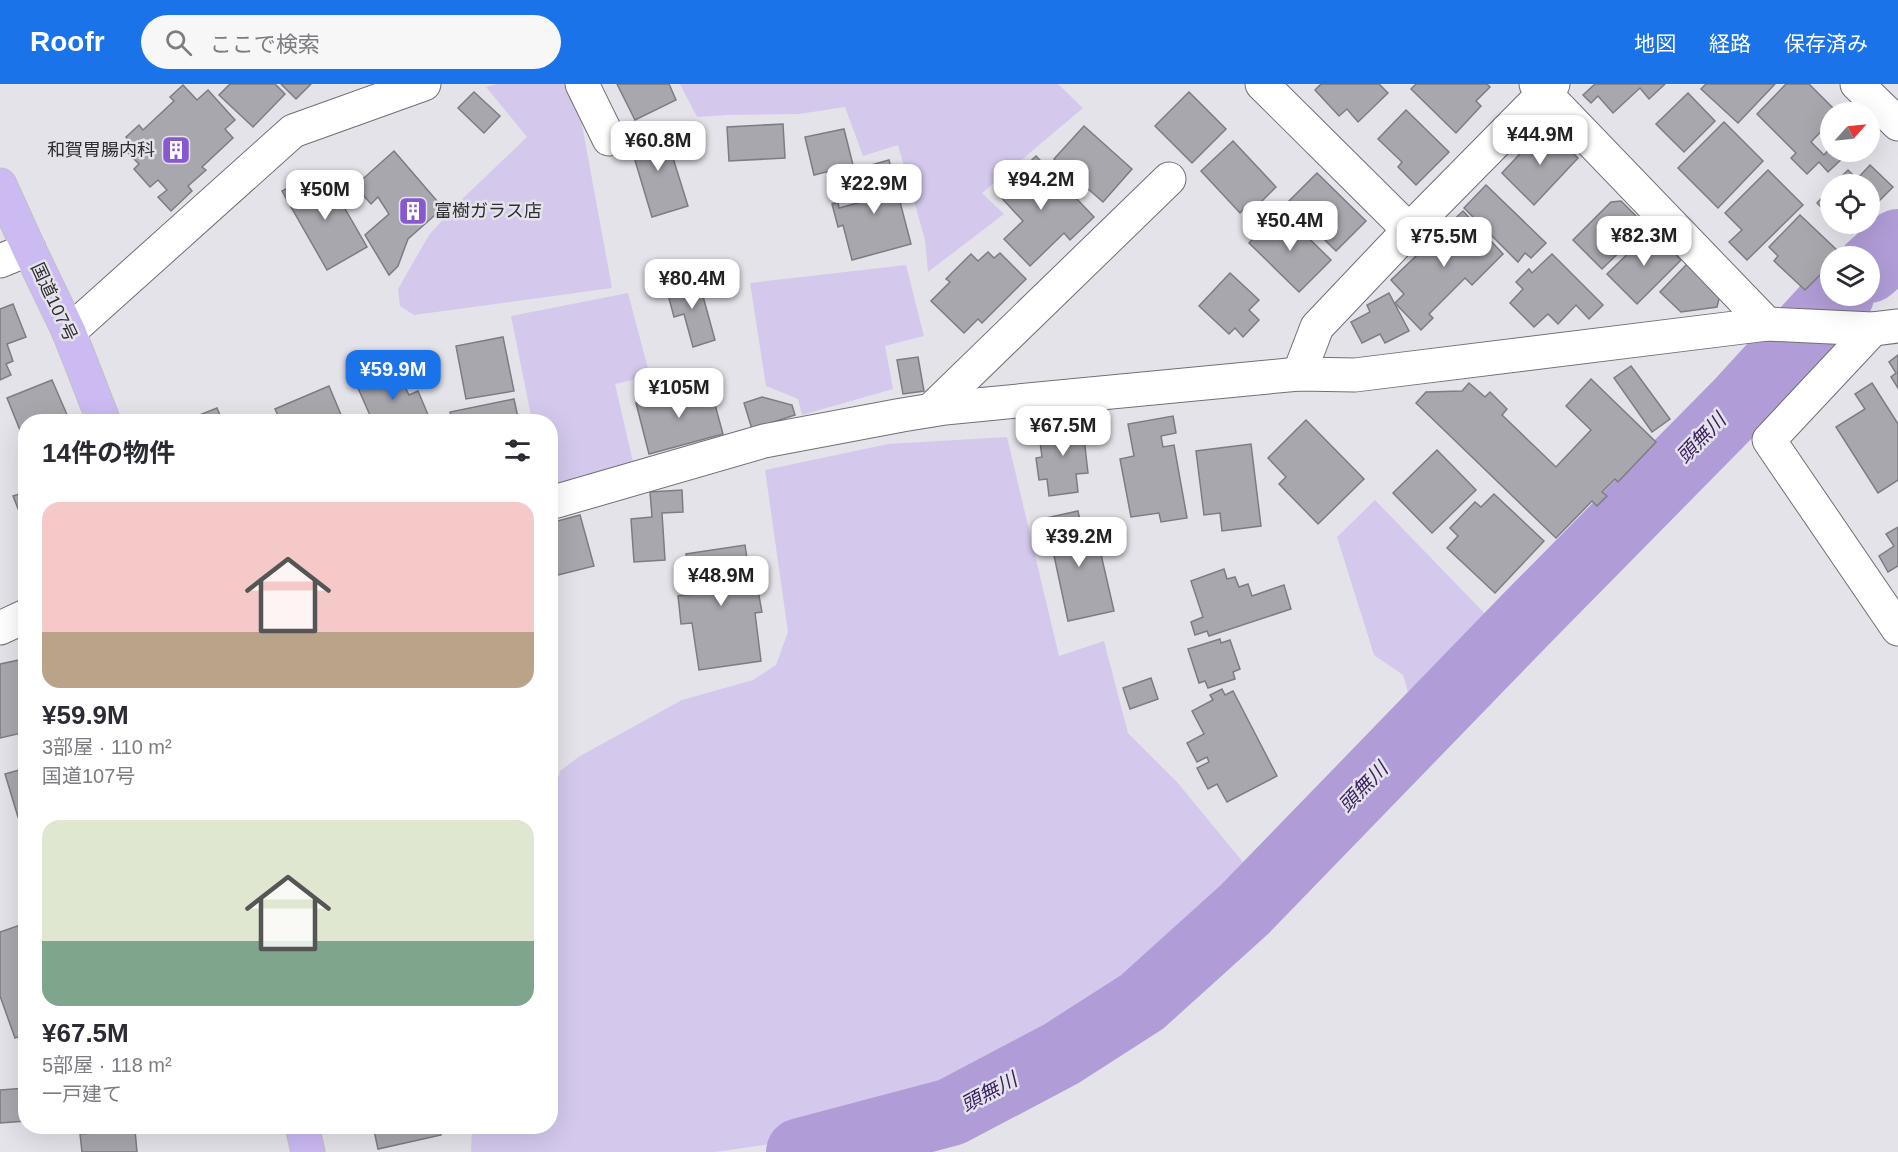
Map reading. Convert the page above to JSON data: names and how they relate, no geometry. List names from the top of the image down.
{
  "streets": {
    "highway": ["国道107号"]
  },
  "water": ["頭無川"],
  "places": {
    "building": ["和賀胃腸内科", "富樹ガラス店"]
  },
  "north": "top right",
  "page": {
    "header": "Roofr",
    "search": "ここで検索",
    "nav": ["地図", "経路", "保存済み"],
    "price": [
      "¥44.9M",
      "¥60.8M",
      "¥94.2M",
      "¥22.9M",
      "¥50M",
      "¥50.4M",
      "¥82.3M",
      "¥75.5M",
      "¥80.4M",
      "¥59.9M",
      "¥105M",
      "¥67.5M",
      "¥39.2M",
      "¥48.9M"
    ],
    "heading": "14件の物件",
    "list": [
      {
        "name": "¥59.9M",
        "note": "3部屋 · 110 m² · 国道107号"
      },
      {
        "name": "¥67.5M",
        "note": "5部屋 · 118 m² · 一戸建て"
      }
    ]
  }
}
